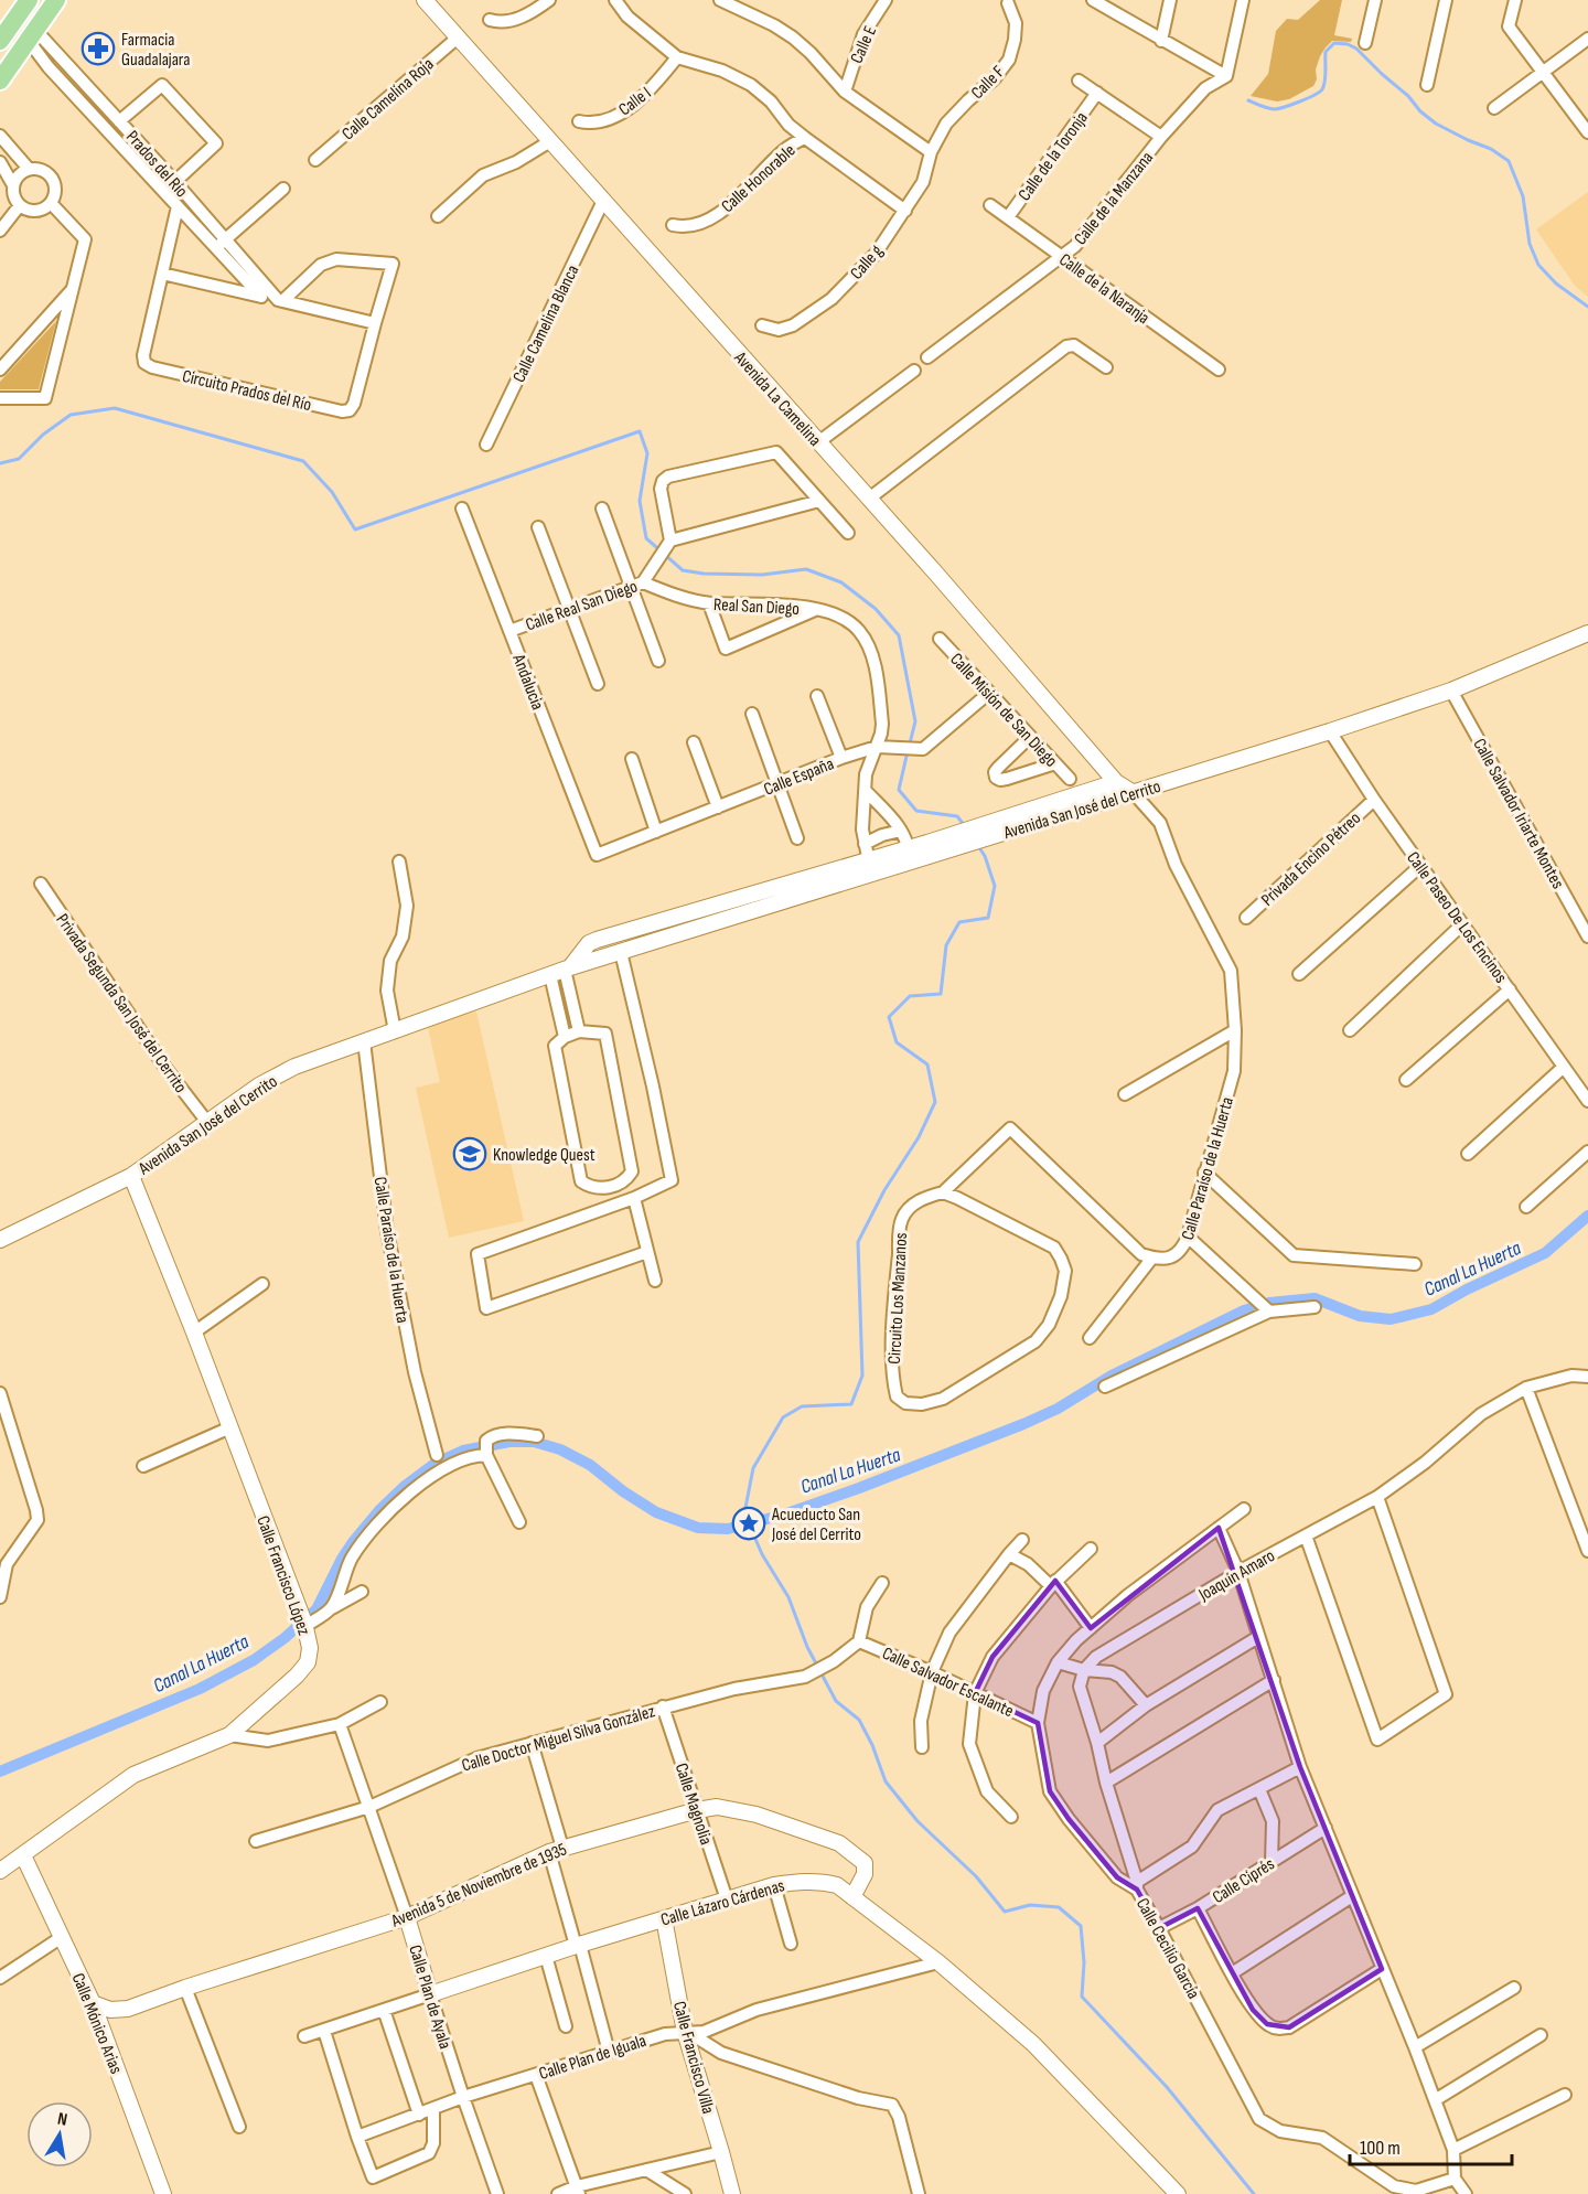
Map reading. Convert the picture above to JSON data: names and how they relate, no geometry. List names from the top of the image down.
{
  "streets": {
    "street": [
      "Calle E",
      "Calle F",
      "Calle Camelina Roja",
      "Calle I",
      "Calle de la Toronja",
      "Prados del Río",
      "Calle Honorable",
      "Calle de la Manzana",
      "Calle g",
      "Calle de la Naranja",
      "Calle Camelina Blanca",
      "Circuito Prados del Río",
      "Avenida La Camelina",
      "Calle Real San Diego",
      "Real San Diego",
      "Andalucia",
      "Calle Misión de San Diego",
      "Calle España",
      "Avenida San José del Cerrito",
      "Calle Salvador Iriarte Montes",
      "Privada Encino Pétreo",
      "Calle Paseo De Los Encinos",
      "Privada Segunda San José del Cerrito",
      "Calle Paraíso de la Huerta",
      "Circuito Los Manzanos",
      "Joaquín Amaro",
      "Calle Francisco López",
      "Calle Salvador Escalante",
      "Calle Doctor Miguel Silva González",
      "Calle Magnolia",
      "Calle Ciprés",
      "Avenida 5 de Noviembre de 1935",
      "Calle Lázaro Cárdenas",
      "Calle Cecilio García",
      "Calle Plan de Ayala",
      "Calle Mónico Arias",
      "Calle Plan de Iguala",
      "Calle Francisco Villa"
    ]
  },
  "crossings": [
    ["Calle F", "Calle g"],
    ["Calle Camelina Roja", "Avenida La Camelina"],
    ["Calle de la Toronja", "Calle de la Naranja"],
    ["Prados del Río", "Circuito Prados del Río"],
    ["Calle de la Manzana", "Calle de la Naranja"],
    ["Calle Camelina Blanca", "Avenida La Camelina"],
    ["Avenida La Camelina", "Avenida San José del Cerrito"],
    ["Avenida La Camelina", "Calle Paraíso de la Huerta"],
    ["Calle Real San Diego", "Real San Diego"],
    ["Calle Real San Diego", "Andalucia"],
    ["Real San Diego", "Calle España"],
    ["Andalucia", "Calle España"],
    ["Calle Misión de San Diego", "Calle España"],
    ["Avenida San José del Cerrito", "Calle Salvador Iriarte Montes"],
    ["Avenida San José del Cerrito", "Calle Paseo De Los Encinos"],
    ["Avenida San José del Cerrito", "Privada Segunda San José del Cerrito"],
    ["Avenida San José del Cerrito", "Calle Paraíso de la Huerta"],
    ["Avenida San José del Cerrito", "Calle Francisco López"],
    ["Privada Encino Pétreo", "Calle Paseo De Los Encinos"],
    ["Calle Francisco López", "Calle Mónico Arias"],
    ["Calle Salvador Escalante", "Calle Doctor Miguel Silva González"],
    ["Calle Salvador Escalante", "Calle Cecilio García"],
    ["Calle Doctor Miguel Silva González", "Calle Magnolia"],
    ["Calle Doctor Miguel Silva González", "Calle Plan de Ayala"],
    ["Calle Magnolia", "Avenida 5 de Noviembre de 1935"],
    ["Calle Magnolia", "Calle Lázaro Cárdenas"],
    ["Calle Ciprés", "Calle Cecilio García"],
    ["Avenida 5 de Noviembre de 1935", "Calle Lázaro Cárdenas"],
    ["Avenida 5 de Noviembre de 1935", "Calle Plan de Ayala"],
    ["Avenida 5 de Noviembre de 1935", "Calle Mónico Arias"],
    ["Calle Lázaro Cárdenas", "Calle Plan de Ayala"],
    ["Calle Lázaro Cárdenas", "Calle Plan de Iguala"],
    ["Calle Lázaro Cárdenas", "Calle Francisco Villa"],
    ["Calle Plan de Ayala", "Calle Plan de Iguala"],
    ["Calle Plan de Iguala", "Calle Francisco Villa"]
  ],
  "water": ["Canal La Huerta"],
  "places": {
    "pharmacy": ["Farmacia Guadalajara"],
    "school or university": ["Knowledge Quest"],
    "place": ["Acueducto San José del Cerrito"]
  },
  "scale_bar": "100 m",
  "north": "top"
}
